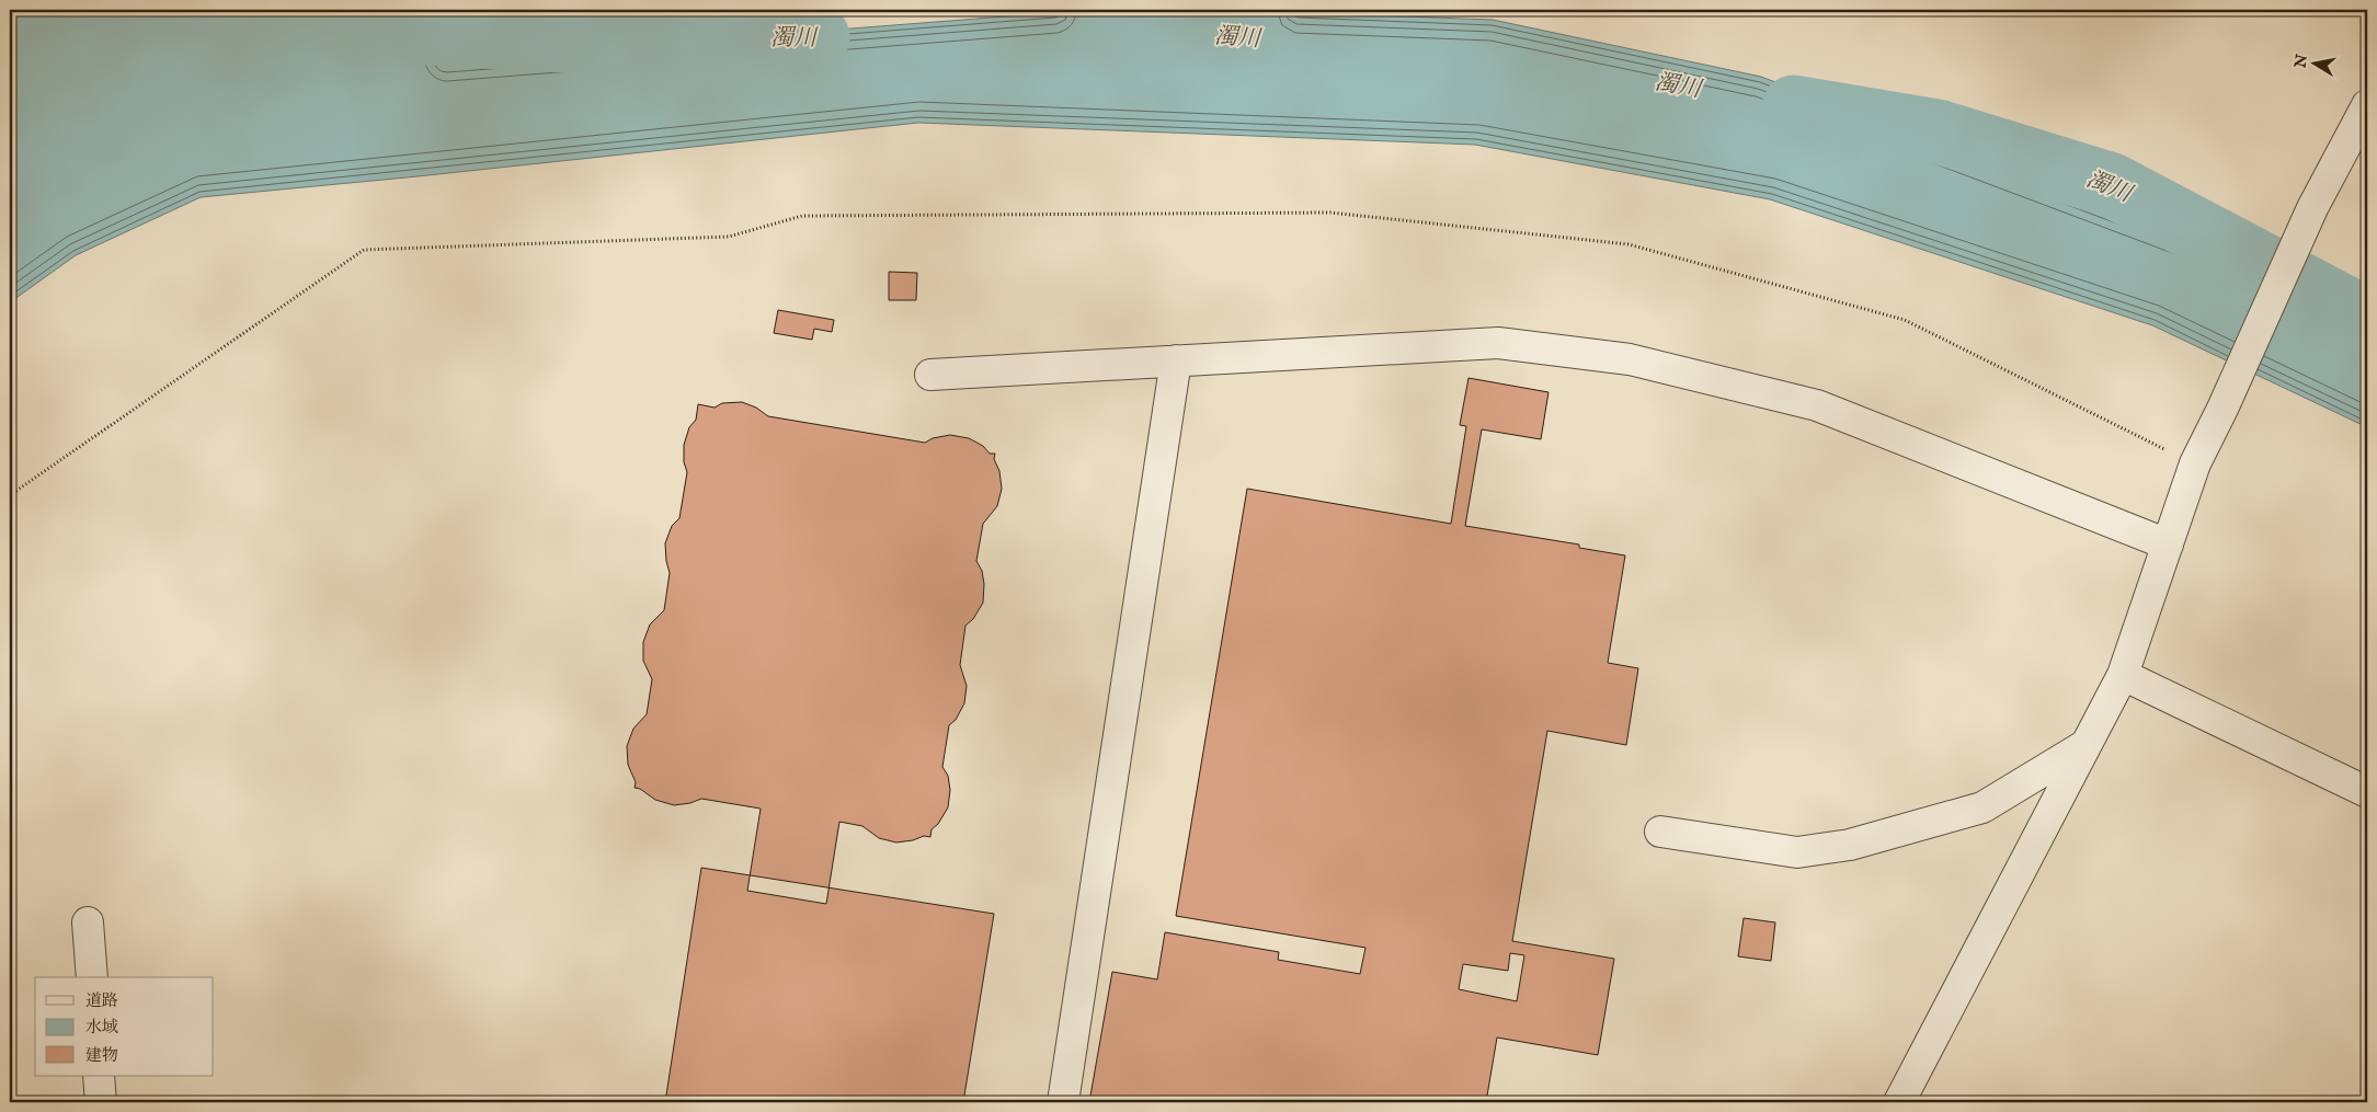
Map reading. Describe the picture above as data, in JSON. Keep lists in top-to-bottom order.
{
  "water": ["濁川"],
  "legend": ["道路", "水域", "建物"],
  "north": "left"
}
